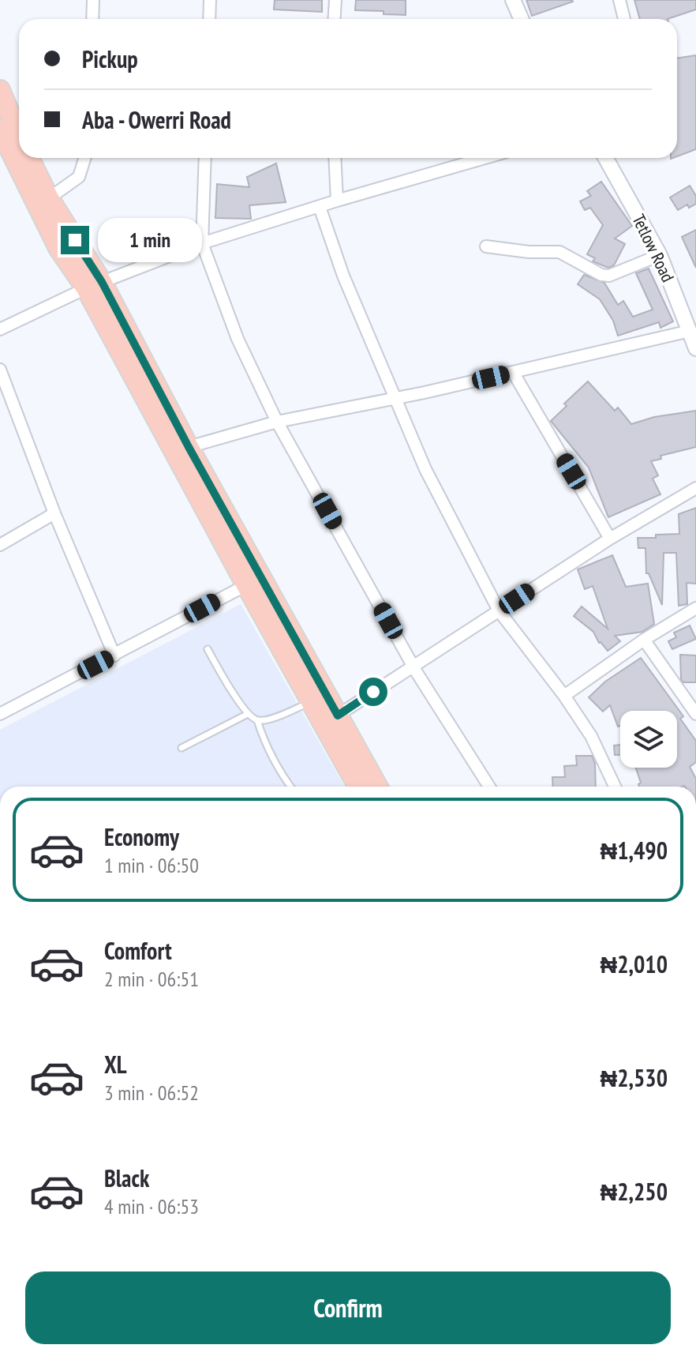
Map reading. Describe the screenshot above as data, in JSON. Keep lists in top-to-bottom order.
{
  "streets": {
    "street": ["Tetlow Road"]
  },
  "page": {
    "banner": ["Pickup", "Aba - Owerri Road"],
    "bubble": "1 min",
    "list": [
      {
        "name": "Economy",
        "note": "1 min · 06:50",
        "value": "₦1,490"
      },
      {
        "name": "Comfort",
        "note": "2 min · 06:51",
        "value": "₦2,010"
      },
      {
        "name": "XL",
        "note": "3 min · 06:52",
        "value": "₦2,530"
      },
      {
        "name": "Black",
        "note": "4 min · 06:53",
        "value": "₦2,250"
      }
    ],
    "buttons": "Confirm"
  }
}
